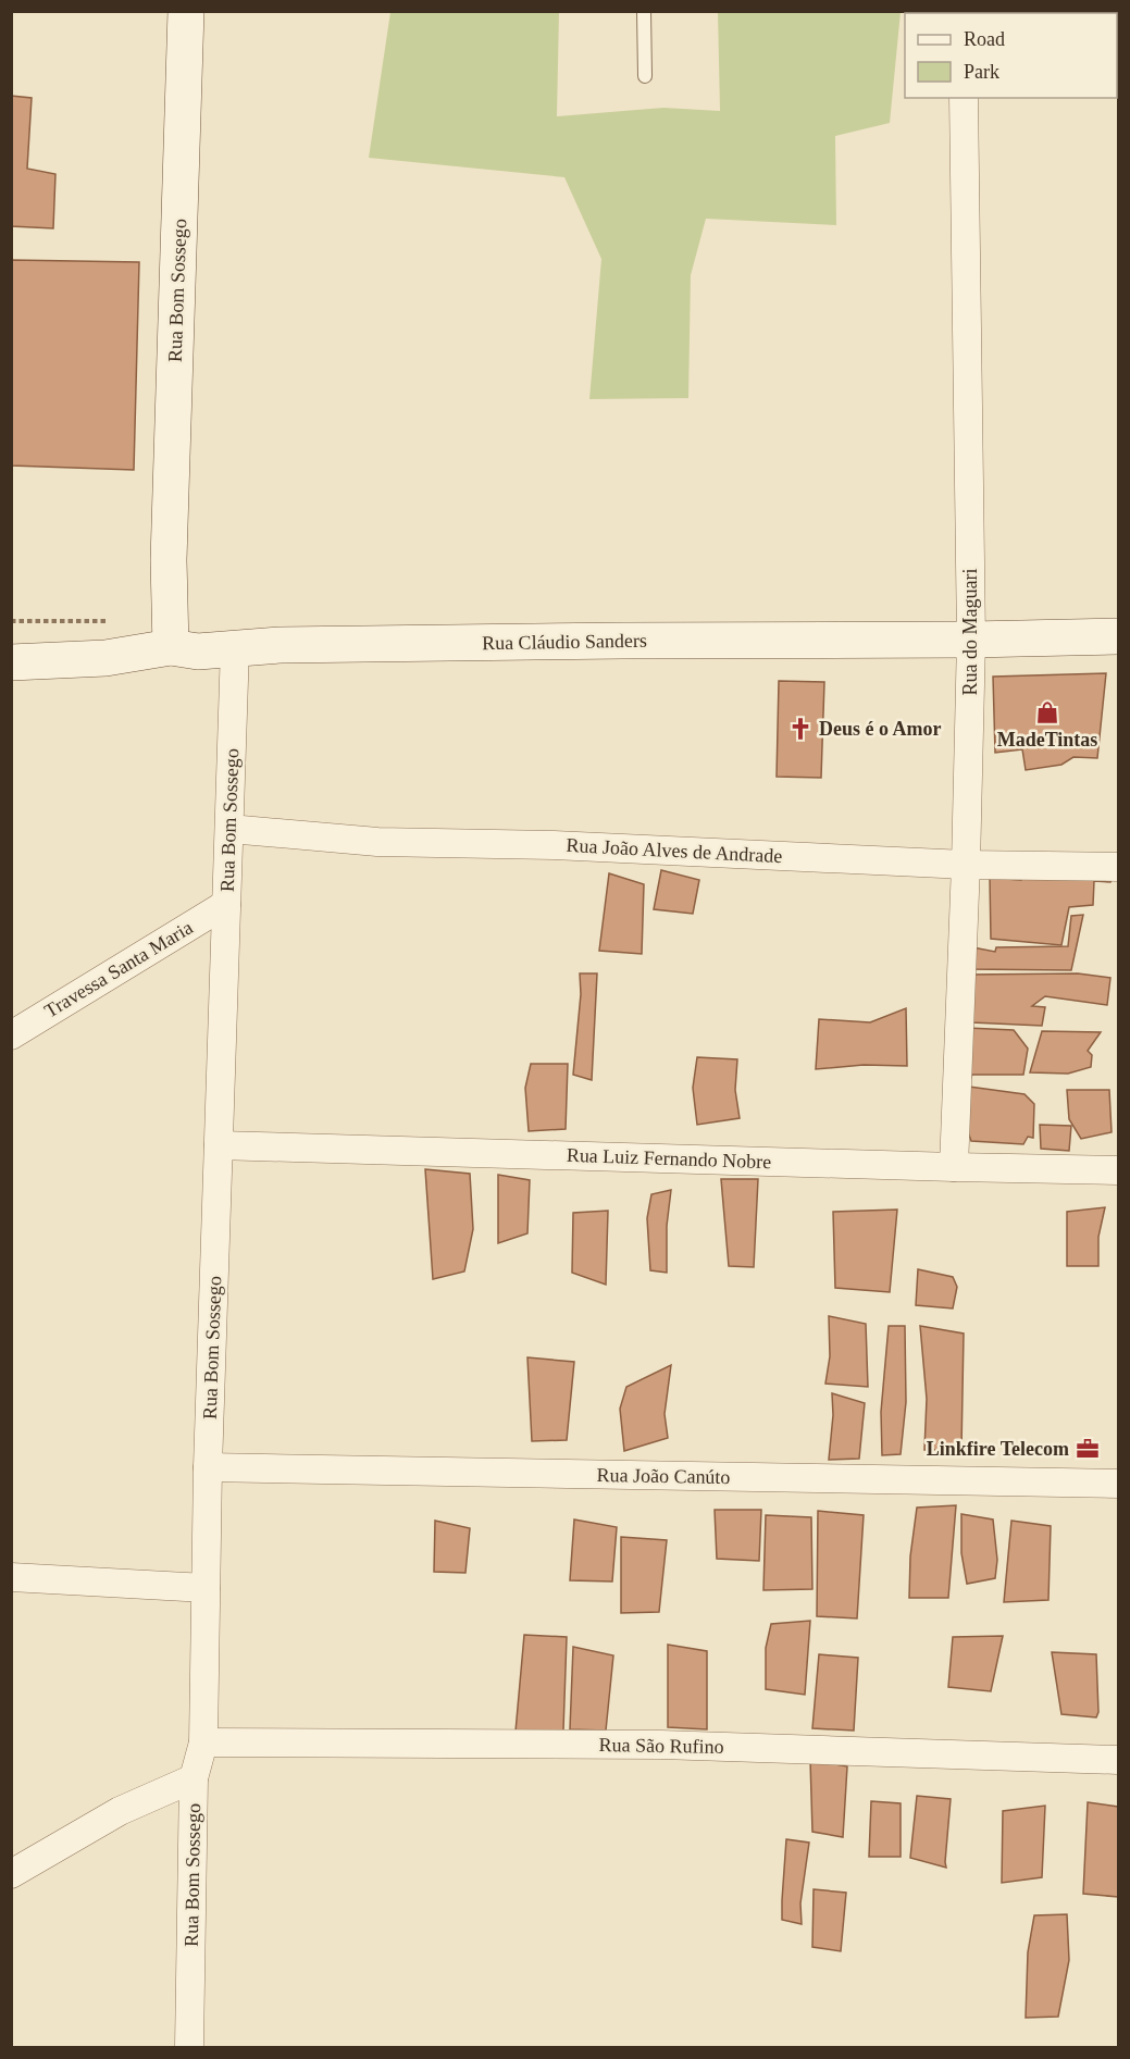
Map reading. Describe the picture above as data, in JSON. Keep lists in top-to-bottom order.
{
  "streets": {
    "main road": ["Rua Bom Sossego", "Rua Cláudio Sanders"],
    "street": [
      "Rua do Maguari",
      "Rua João Alves de Andrade",
      "Travessa Santa Maria",
      "Rua Luiz Fernando Nobre",
      "Rua João Canúto",
      "Rua São Rufino"
    ]
  },
  "crossings": [
    ["Rua Bom Sossego", "Rua Cláudio Sanders"],
    ["Rua Bom Sossego", "Rua João Alves de Andrade"],
    ["Rua Bom Sossego", "Travessa Santa Maria"],
    ["Rua Bom Sossego", "Rua Luiz Fernando Nobre"],
    ["Rua Bom Sossego", "Rua João Canúto"],
    ["Rua Bom Sossego", "Rua São Rufino"],
    ["Rua do Maguari", "Rua Cláudio Sanders"],
    ["Rua do Maguari", "Rua João Alves de Andrade"],
    ["Rua do Maguari", "Rua Luiz Fernando Nobre"]
  ],
  "places": {
    "shop": ["MadeTintas"],
    "church": ["Deus é o Amor"],
    "office": ["Linkfire Telecom"]
  },
  "legend": ["Road", "Park"]
}
